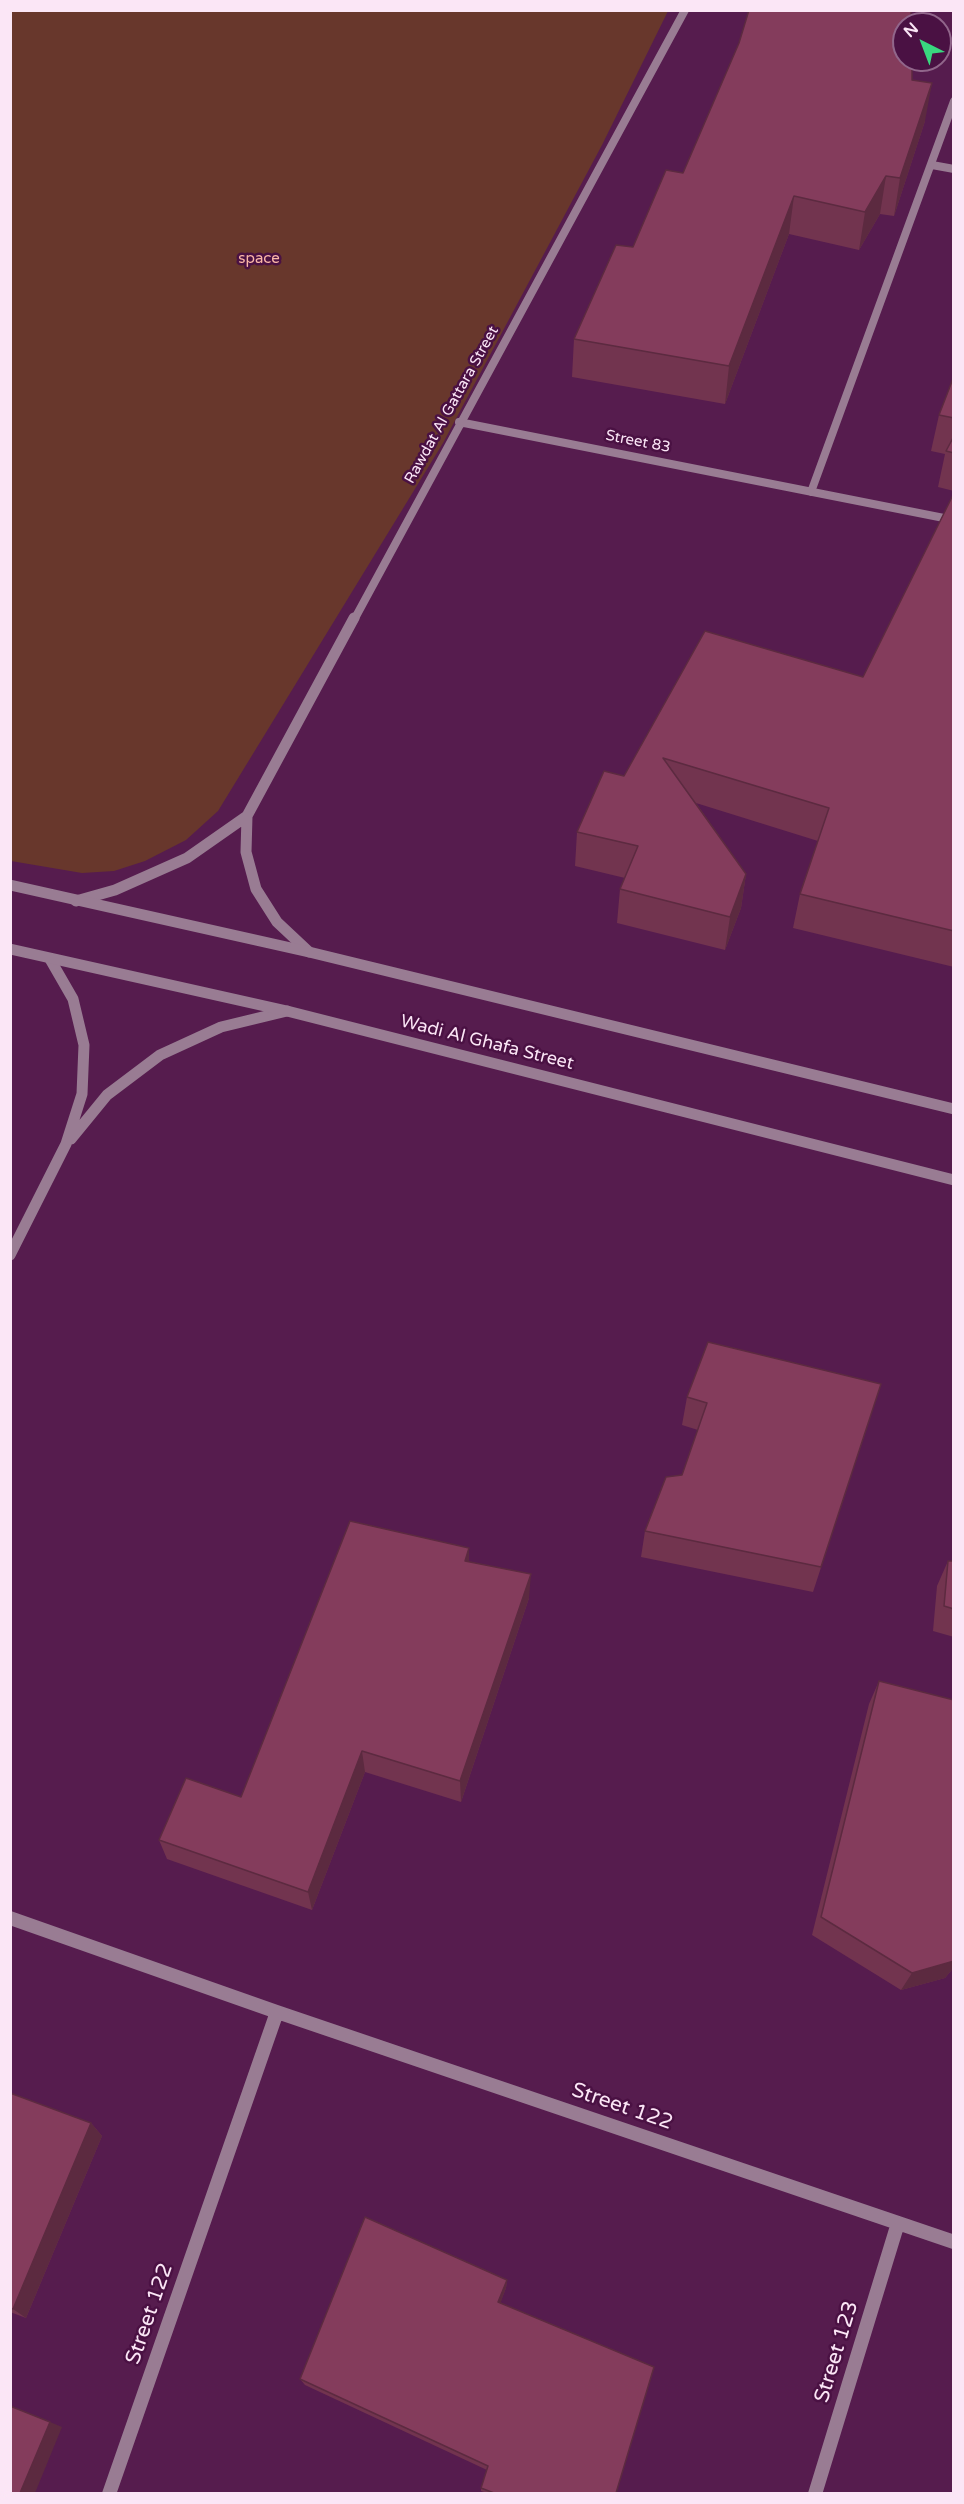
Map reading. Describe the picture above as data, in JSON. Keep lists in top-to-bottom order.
{
  "streets": {
    "street": [
      "Rawdat Al Gattara Street",
      "Street 83",
      "Wadi Al Ghafa Street",
      "Street 122",
      "Street 123"
    ]
  },
  "crossings": [
    ["Rawdat Al Gattara Street", "Street 83"],
    ["Street 122", "Street 123"]
  ],
  "parks": ["space"],
  "north": "top left"
}
